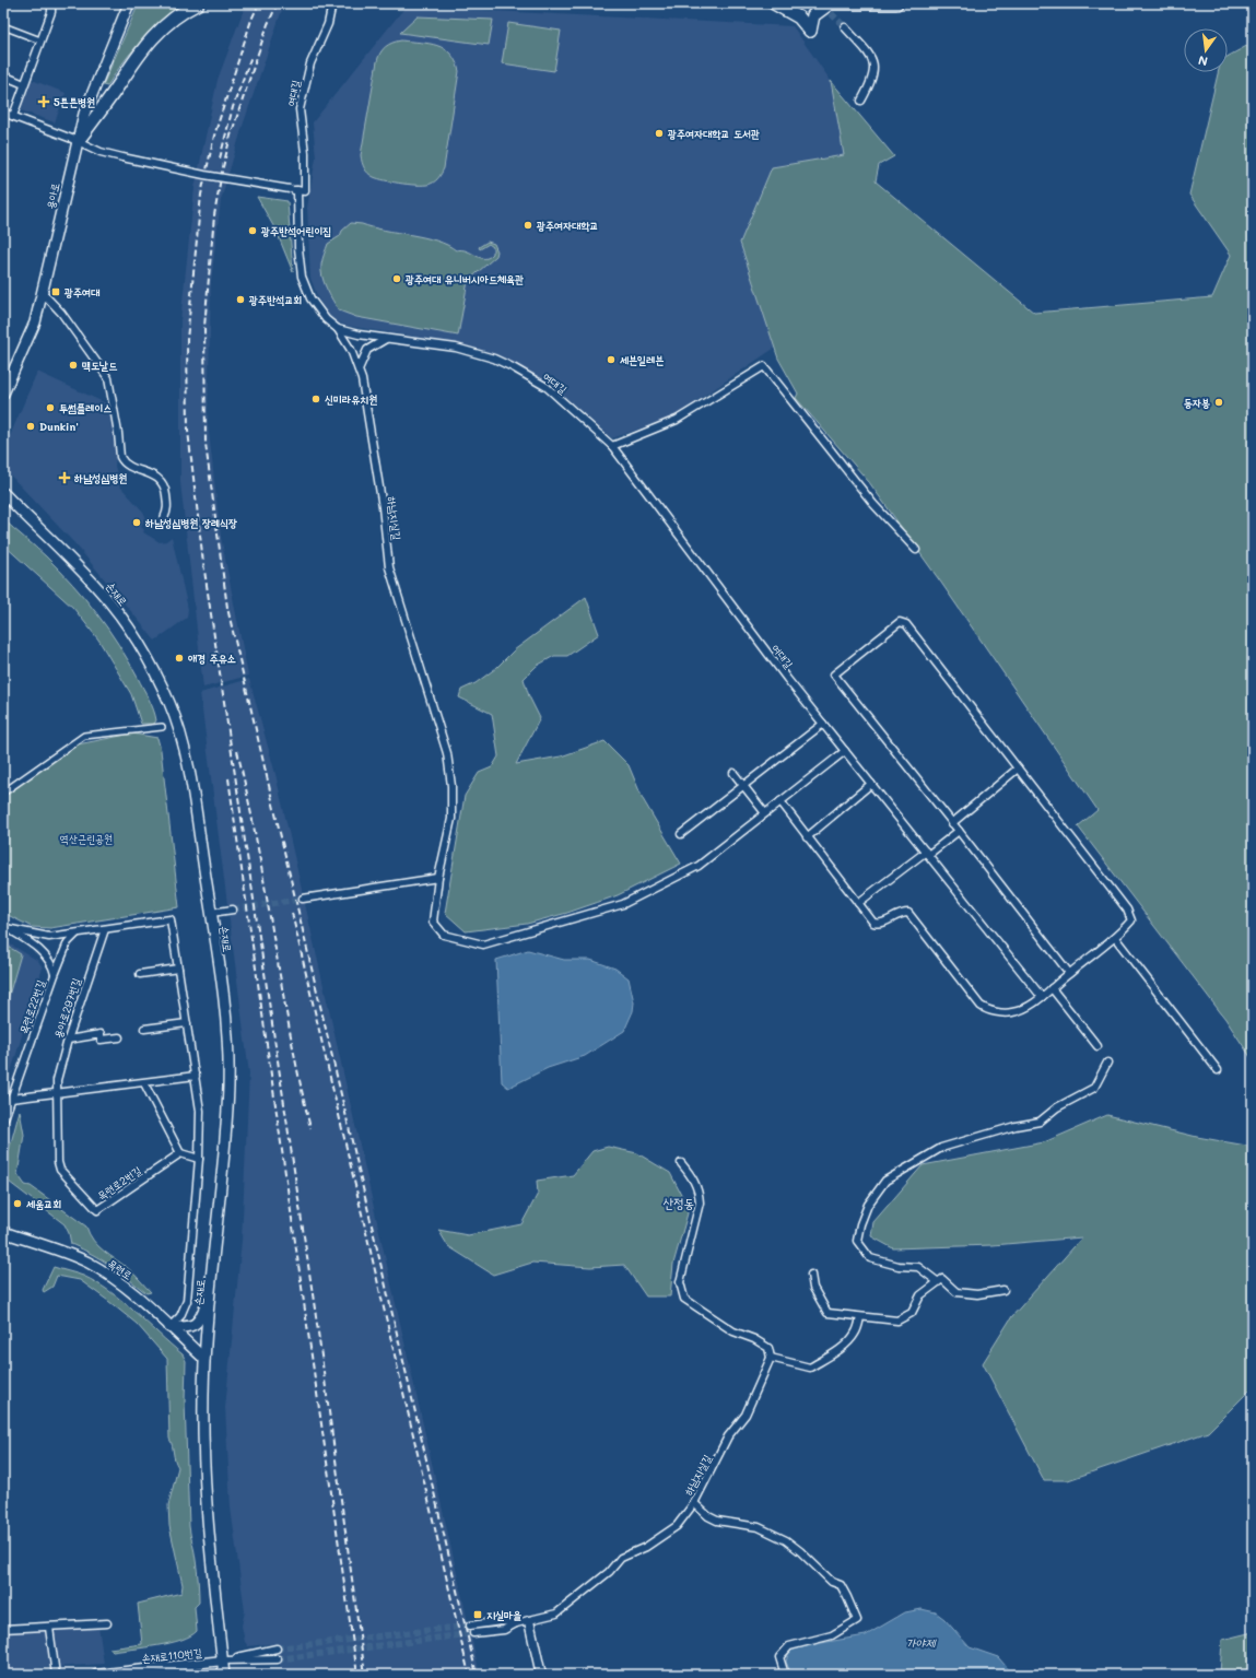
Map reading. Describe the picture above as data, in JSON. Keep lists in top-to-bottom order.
{
  "streets": {
    "main road": ["용아로", "손재로", "목련로"],
    "street": [
      "여대길",
      "하남지실길",
      "목련로22번길",
      "용아로297번길",
      "목련로2번길",
      "손재로110번길"
    ]
  },
  "crossings": [
    ["여대길", "하남지실길"],
    ["손재로", "목련로"],
    ["손재로", "손재로110번길"],
    ["용아로297번길", "목련로2번길"]
  ],
  "districts": ["산정동"],
  "water": ["가야제"],
  "parks": ["역산근린공원"],
  "places": {
    "health": ["5튼튼병원", "하남성심병원"],
    "other": [
      "광주여자대학교 도서관",
      "광주여자대학교",
      "광주반석어린이집",
      "광주여대 유니버시아드체육관",
      "광주반석교회",
      "세븐일레븐",
      "맥도날드",
      "신미라유치원",
      "동자봉",
      "투썸플레이스",
      "Dunkin'",
      "하남성심병원 장례식장",
      "애경 주유소",
      "세움교회"
    ],
    "transit": ["광주여대", "지실마을"]
  },
  "north": "bottom"
}
